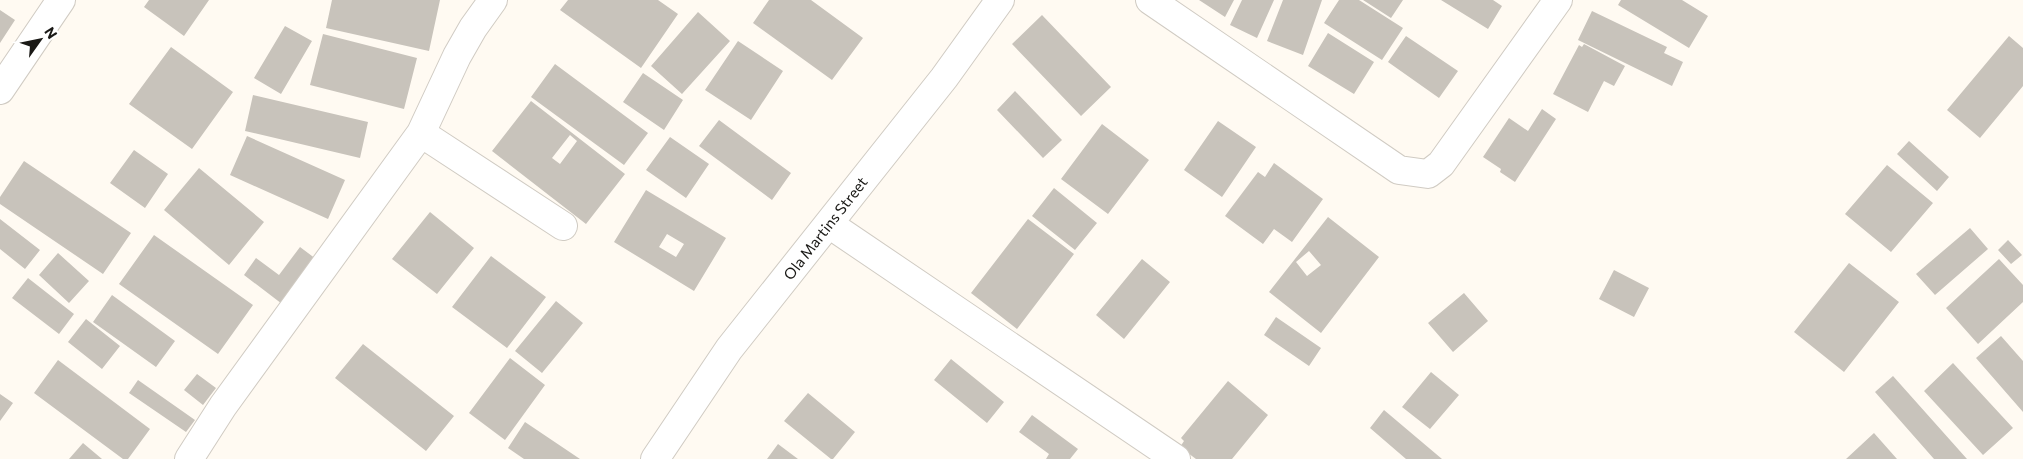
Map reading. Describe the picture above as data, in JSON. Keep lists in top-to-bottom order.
{
  "streets": {
    "street": ["Ola Martins Street"]
  },
  "north": "top right"
}
